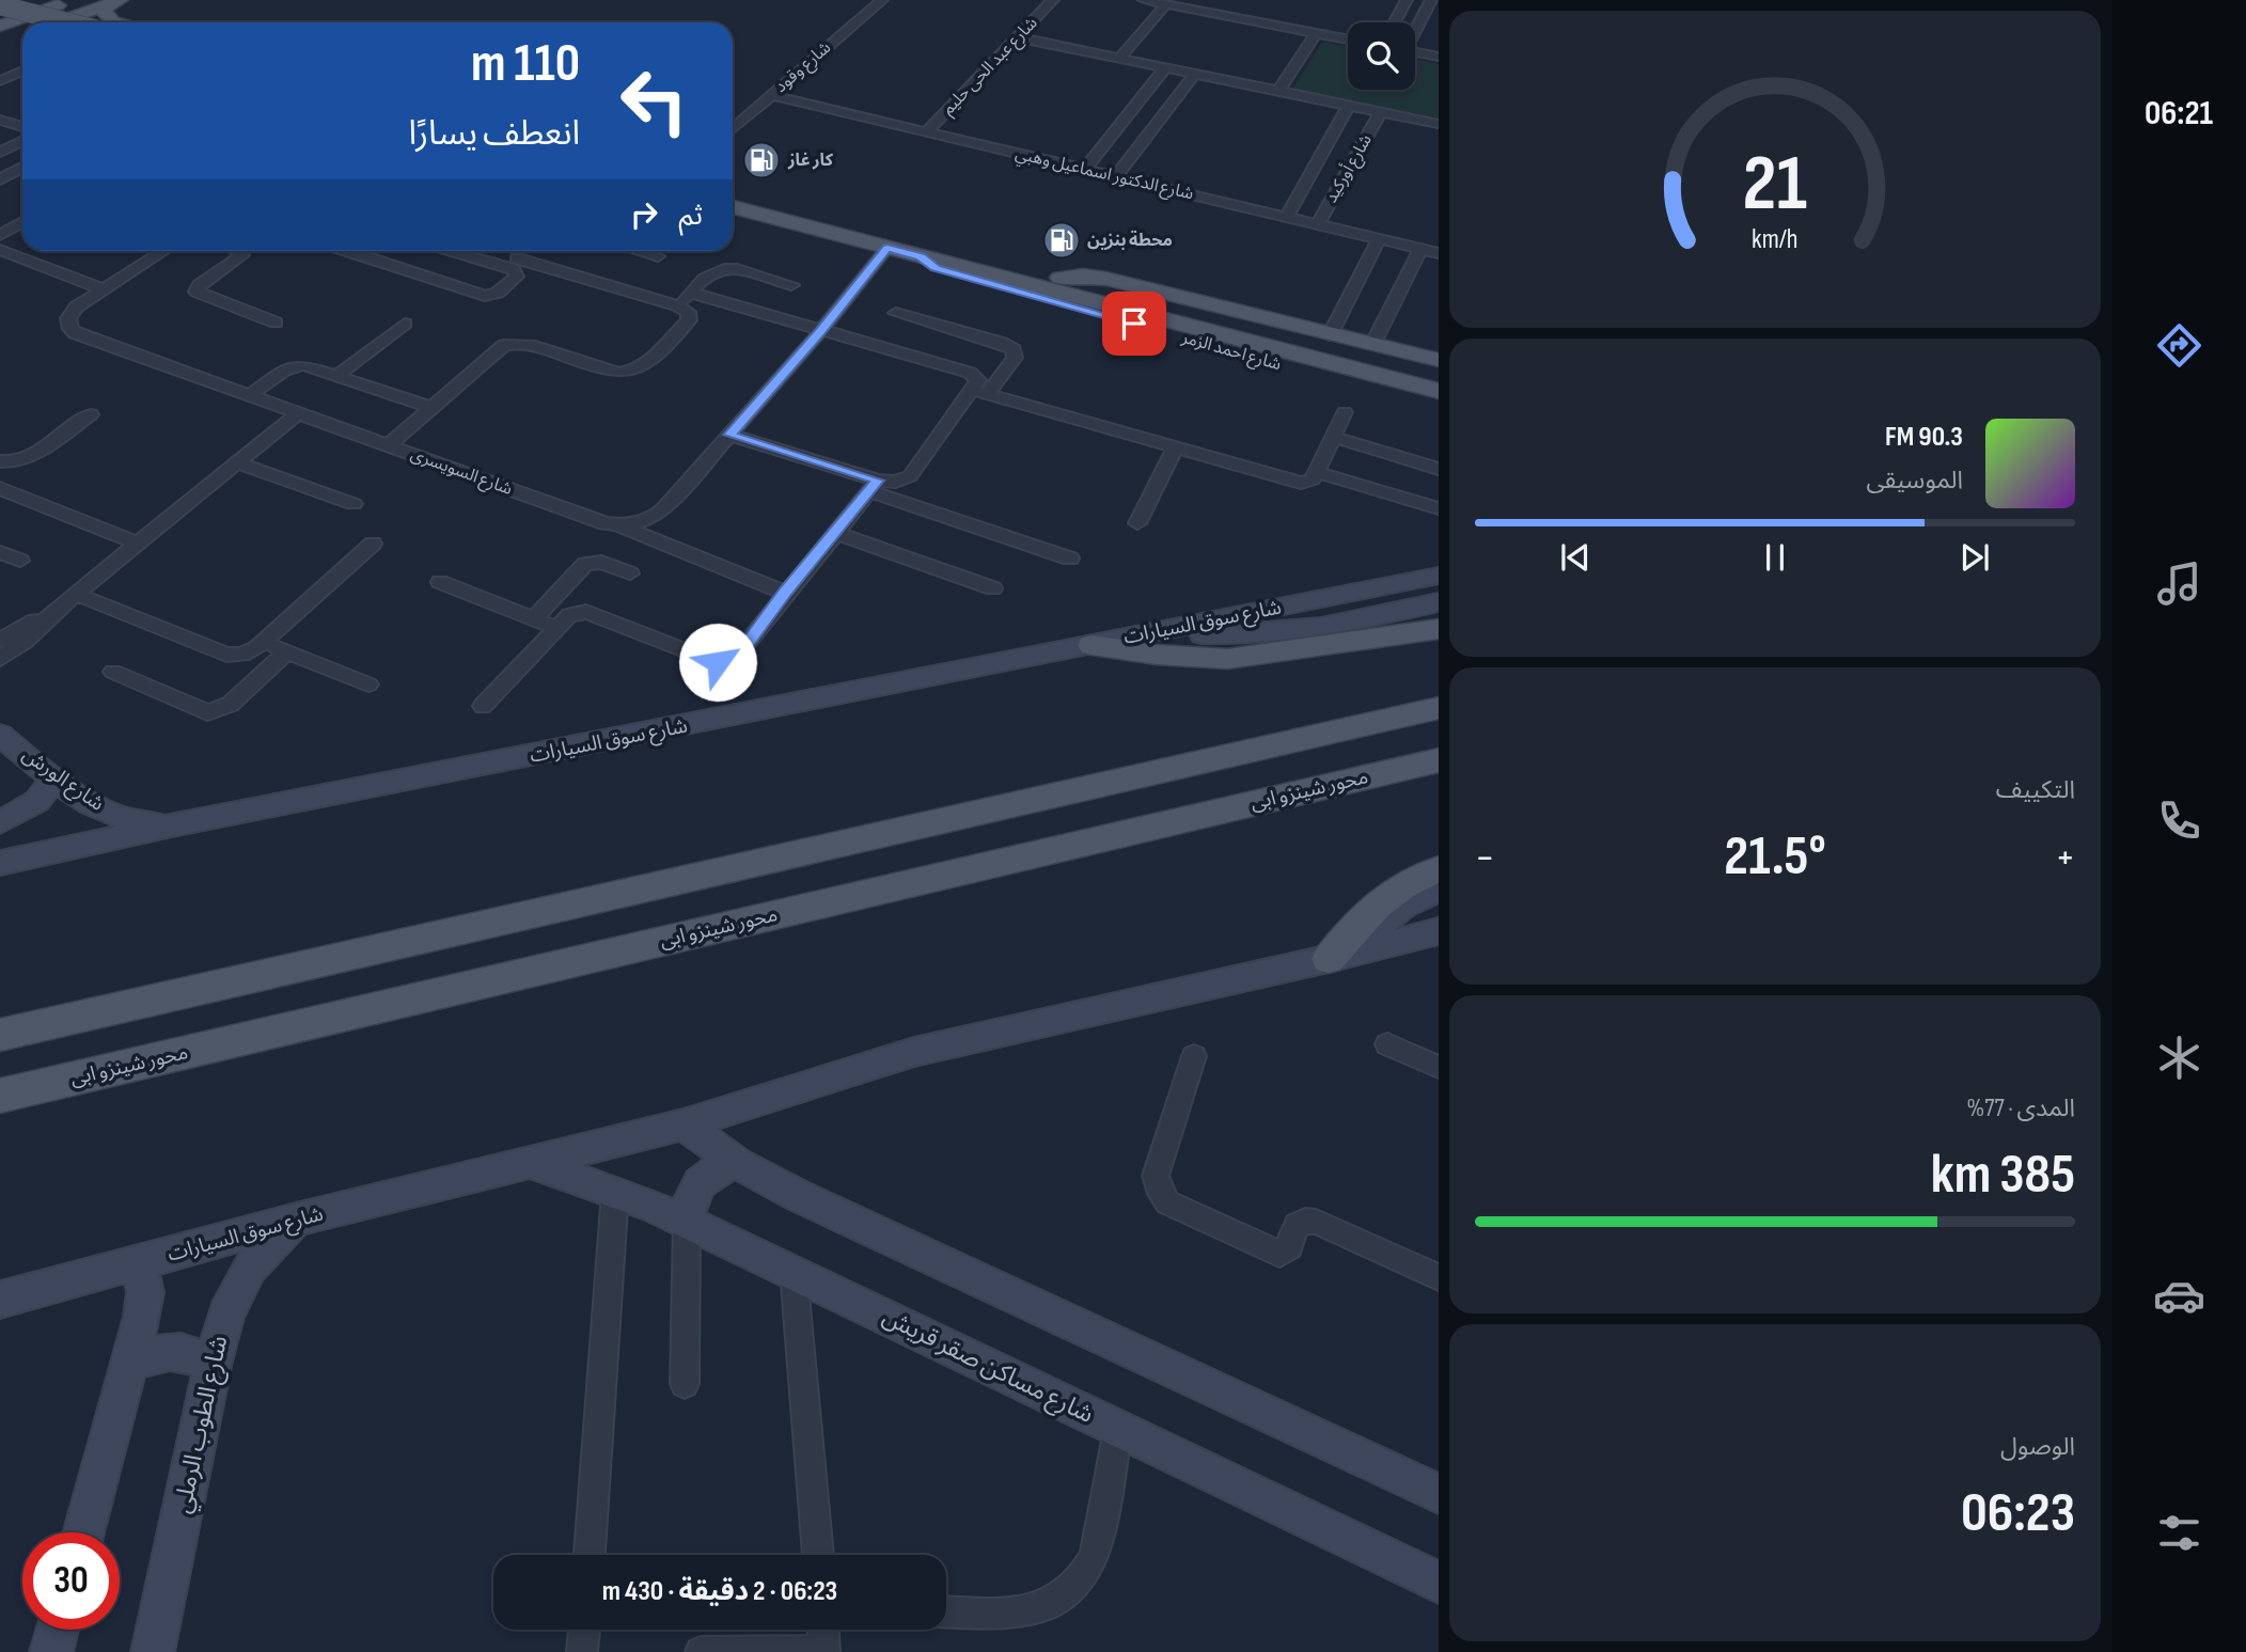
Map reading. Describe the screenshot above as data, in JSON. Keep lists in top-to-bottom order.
{
  "streets": {
    "main road": ["شارع احمد الزمر", "محور شينزو ابى"],
    "street": [
      "شارع عبد الحى حليم",
      "شارع وقود",
      "شارع أوركيد",
      "شارع الدكتور اسماعيل وهبي",
      "شارع السويسرى",
      "شارع سوق السيارات",
      "شارع الورش",
      "شارع مساكن صقر قريش",
      "شارع الطوب الرملي"
    ]
  },
  "crossings": [
    ["شارع عبد الحى حليم", "شارع الدكتور اسماعيل وهبي"],
    ["شارع وقود", "شارع الدكتور اسماعيل وهبي"],
    ["شارع أوركيد", "شارع الدكتور اسماعيل وهبي"],
    ["شارع سوق السيارات", "شارع الورش"],
    ["شارع سوق السيارات", "شارع مساكن صقر قريش"],
    ["شارع سوق السيارات", "شارع الطوب الرملي"]
  ],
  "places": {
    "fuel station": ["كار غاز", "محطة بنزين"]
  },
  "page": {
    "tabs": "06:21",
    "turn": ["110 m", "انعطف يسارًا"],
    "then": "ثم",
    "song": ["90.3 FM", "الموسيقى"],
    "tile": [
      "التكييف",
      ["المدى · 77%", "385 km"],
      ["الوصول", "06:23"]
    ],
    "heat": ["−", "21.5°", "+"],
    "limit": "30",
    "trip": "06:23 · 2 دقيقة · 430 m",
    "gauge": ["21", "km/h"]
  }
}
